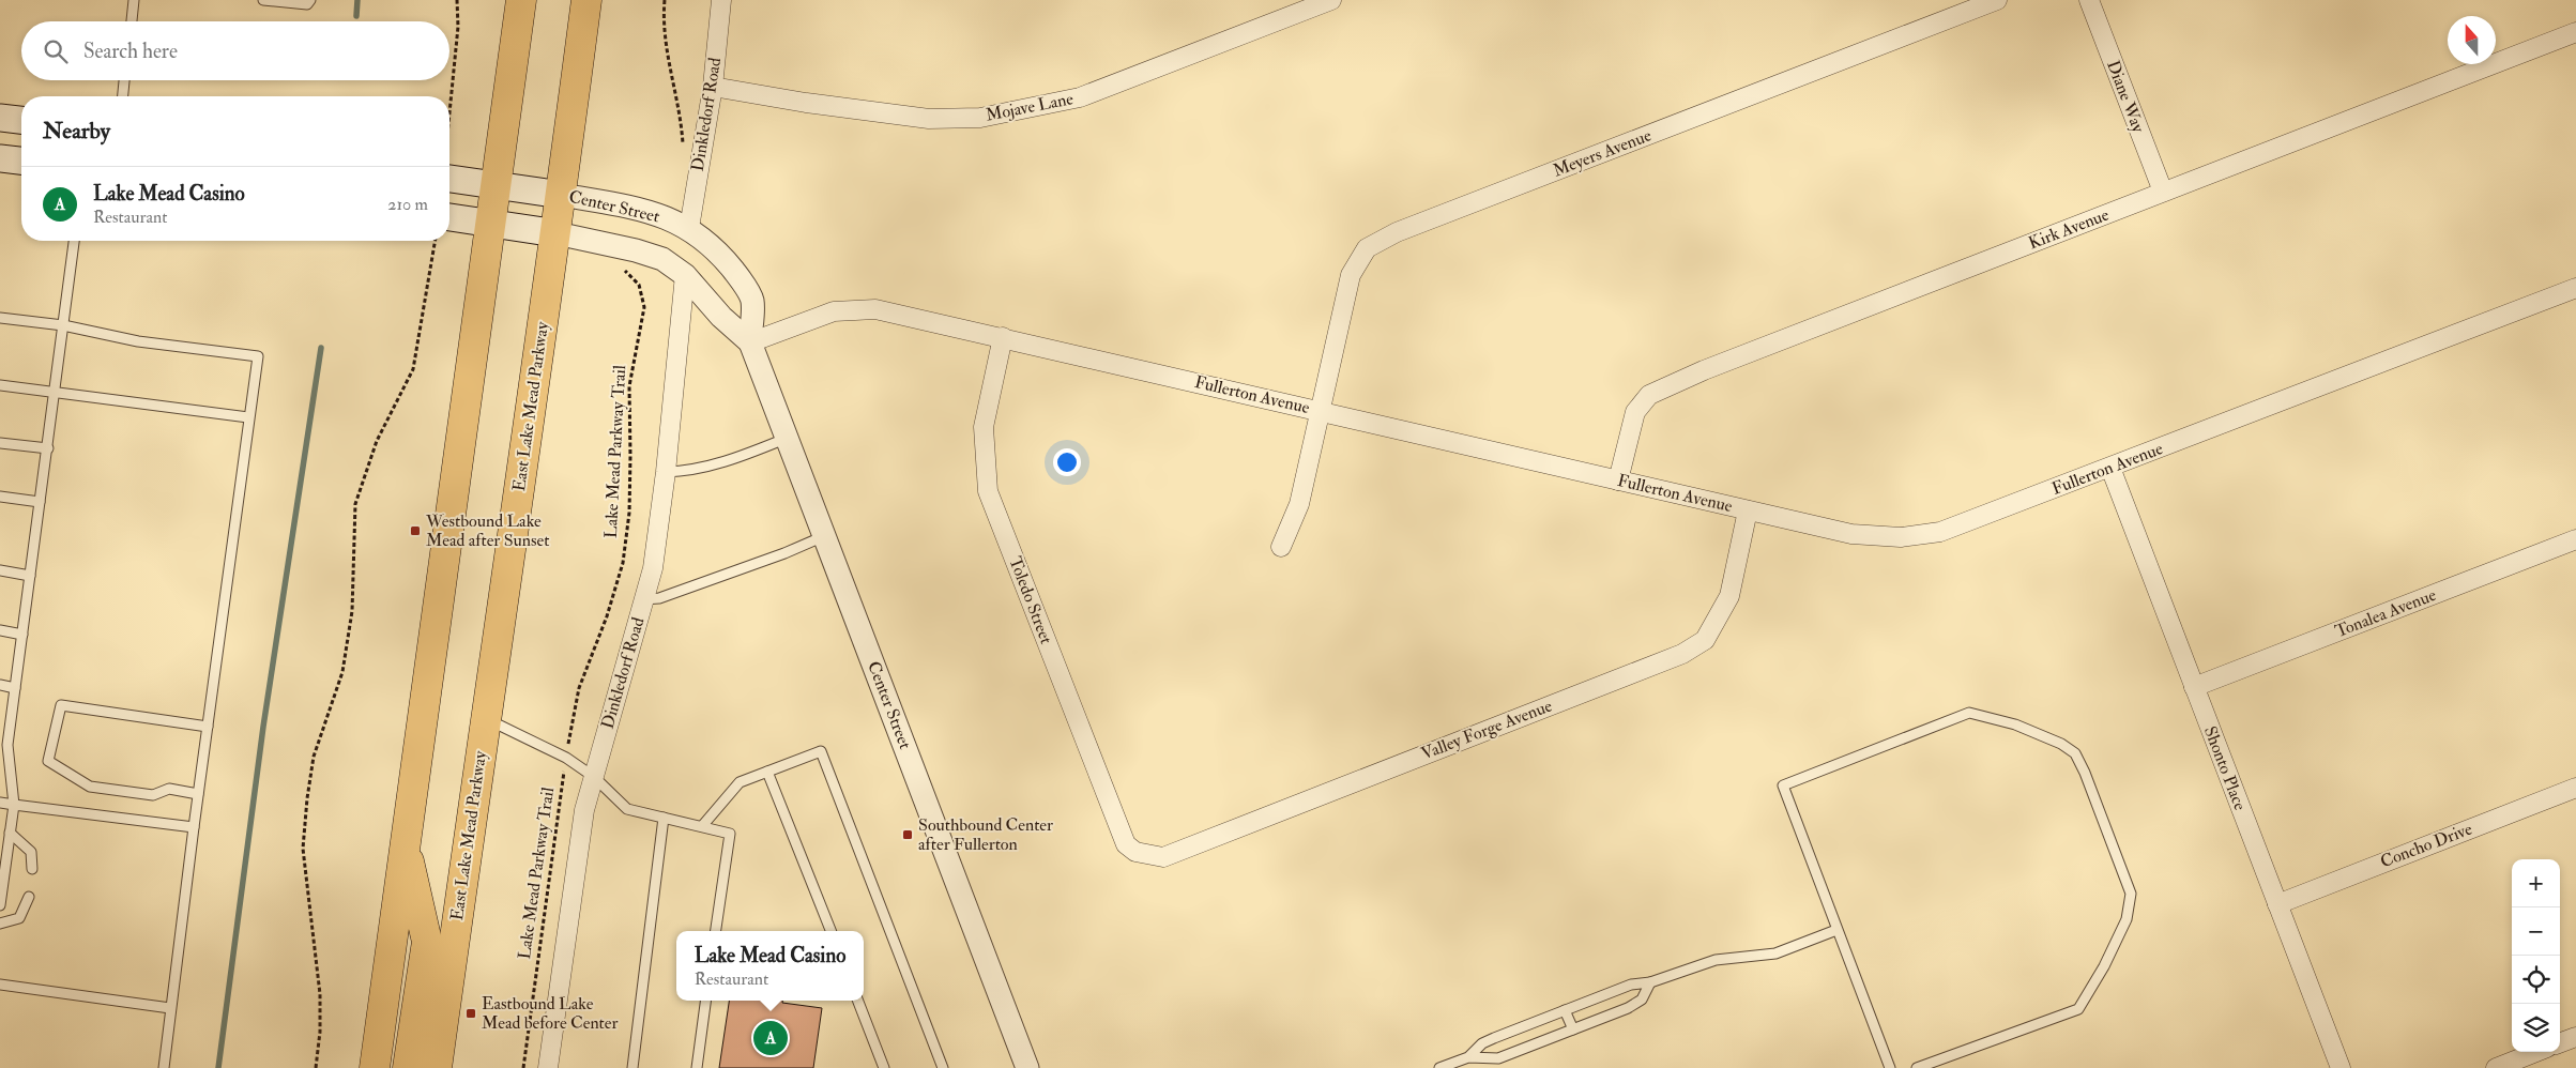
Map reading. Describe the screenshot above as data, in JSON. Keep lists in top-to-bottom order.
{
  "streets": {
    "main road": ["Center Street", "East Lake Mead Parkway"],
    "street": [
      "Diane Way",
      "Mojave Lane",
      "Dinkledorf Road",
      "Meyers Avenue",
      "Kirk Avenue",
      "Fullerton Avenue",
      "Toledo Street",
      "Tonalea Avenue",
      "Valley Forge Avenue",
      "Shonto Place",
      "Concho Drive"
    ],
    "path": ["Lake Mead Parkway Trail"]
  },
  "crossings": [
    ["Diane Way", "Kirk Avenue"],
    ["Mojave Lane", "Dinkledorf Road"],
    ["Dinkledorf Road", "Center Street"],
    ["Meyers Avenue", "Fullerton Avenue"],
    ["Center Street", "Fullerton Avenue"],
    ["Center Street", "East Lake Mead Parkway"],
    ["Kirk Avenue", "Fullerton Avenue"],
    ["Fullerton Avenue", "Toledo Street"],
    ["Fullerton Avenue", "Valley Forge Avenue"],
    ["Fullerton Avenue", "Shonto Place"],
    ["Toledo Street", "Valley Forge Avenue"],
    ["Tonalea Avenue", "Shonto Place"],
    ["Shonto Place", "Concho Drive"]
  ],
  "places": {
    "transit": ["Westbound Lake Mead after Sunset", "Southbound Center after Fullerton", "Eastbound Lake Mead before Center"]
  },
  "north": "top",
  "page": {
    "search": "Search here",
    "heading": "Nearby",
    "list": [
      {
        "mark": "A",
        "name": "Lake Mead Casino",
        "note": "Restaurant",
        "value": "210 m"
      }
    ],
    "map_buttons": ["+", "−"],
    "popup": ["Lake Mead Casino", "Restaurant"],
    "pins": "A"
  }
}
